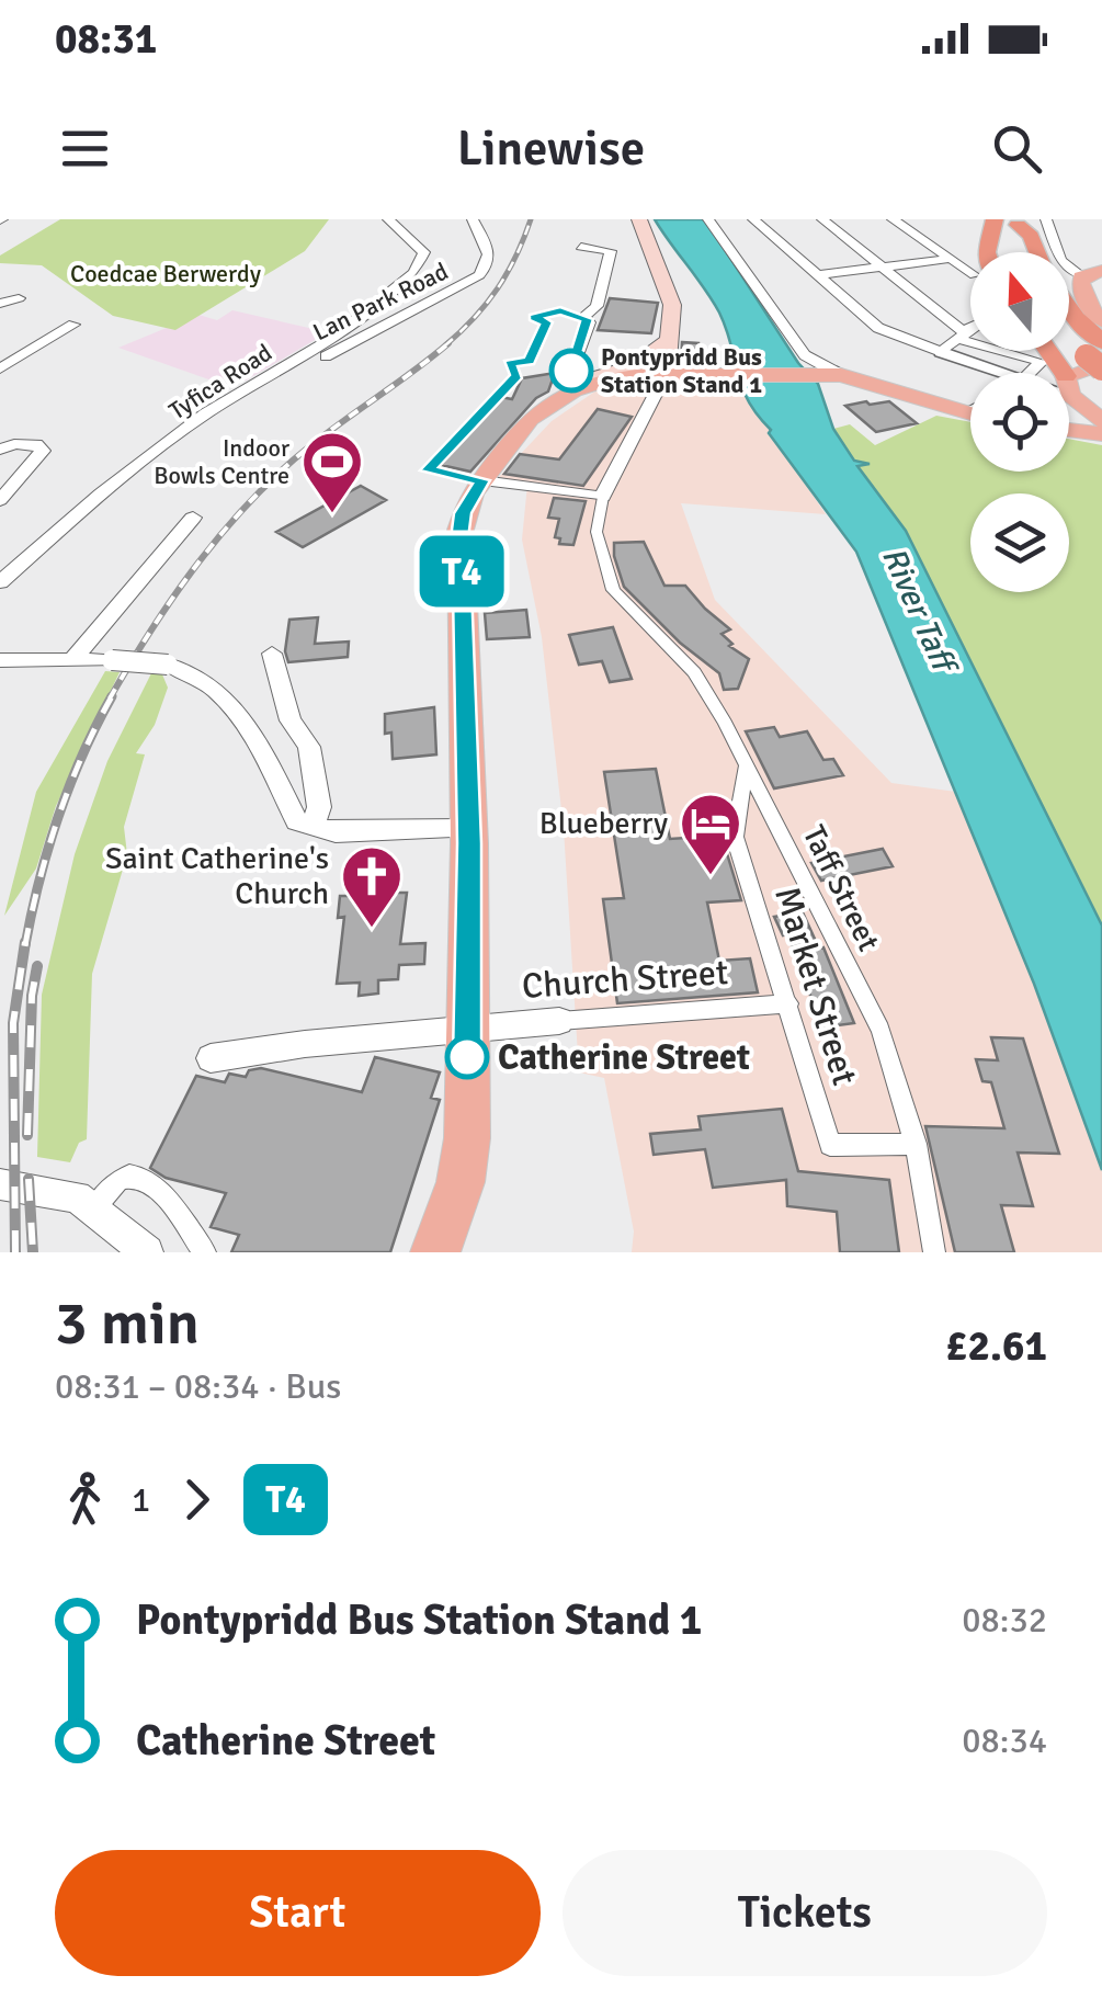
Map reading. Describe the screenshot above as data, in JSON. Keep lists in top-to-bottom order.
{
  "streets": {
    "street": [
      "Lan Park Road",
      "Tyfica Road",
      "Taff Street",
      "Church Street",
      "Market Street"
    ]
  },
  "crossings": [
    ["Lan Park Road", "Tyfica Road"],
    ["Taff Street", "Market Street"],
    ["Church Street", "Market Street"]
  ],
  "water": ["River Taff"],
  "parks": ["Coedcae Berwerdy"],
  "places": {
    "other": ["Pontypridd Bus Station Stand 1", "Catherine Street"],
    "sports": ["Indoor Bowls Centre"],
    "hotel": ["Blueberry"],
    "church": ["Saint Catherine's Church"]
  },
  "lines": ["bus line T4"],
  "north": "top",
  "page": {
    "status": "08:31",
    "header": "Linewise",
    "on_map": "T4",
    "heading": ["3 min", "08:31 – 08:34 · Bus", "£2.61"],
    "legs": ["1", "T4"],
    "list": [
      {
        "name": "Pontypridd Bus Station Stand 1",
        "value": "08:32"
      },
      {
        "name": "Catherine Street",
        "value": "08:34"
      }
    ],
    "buttons": ["Start", "Tickets"]
  }
}
